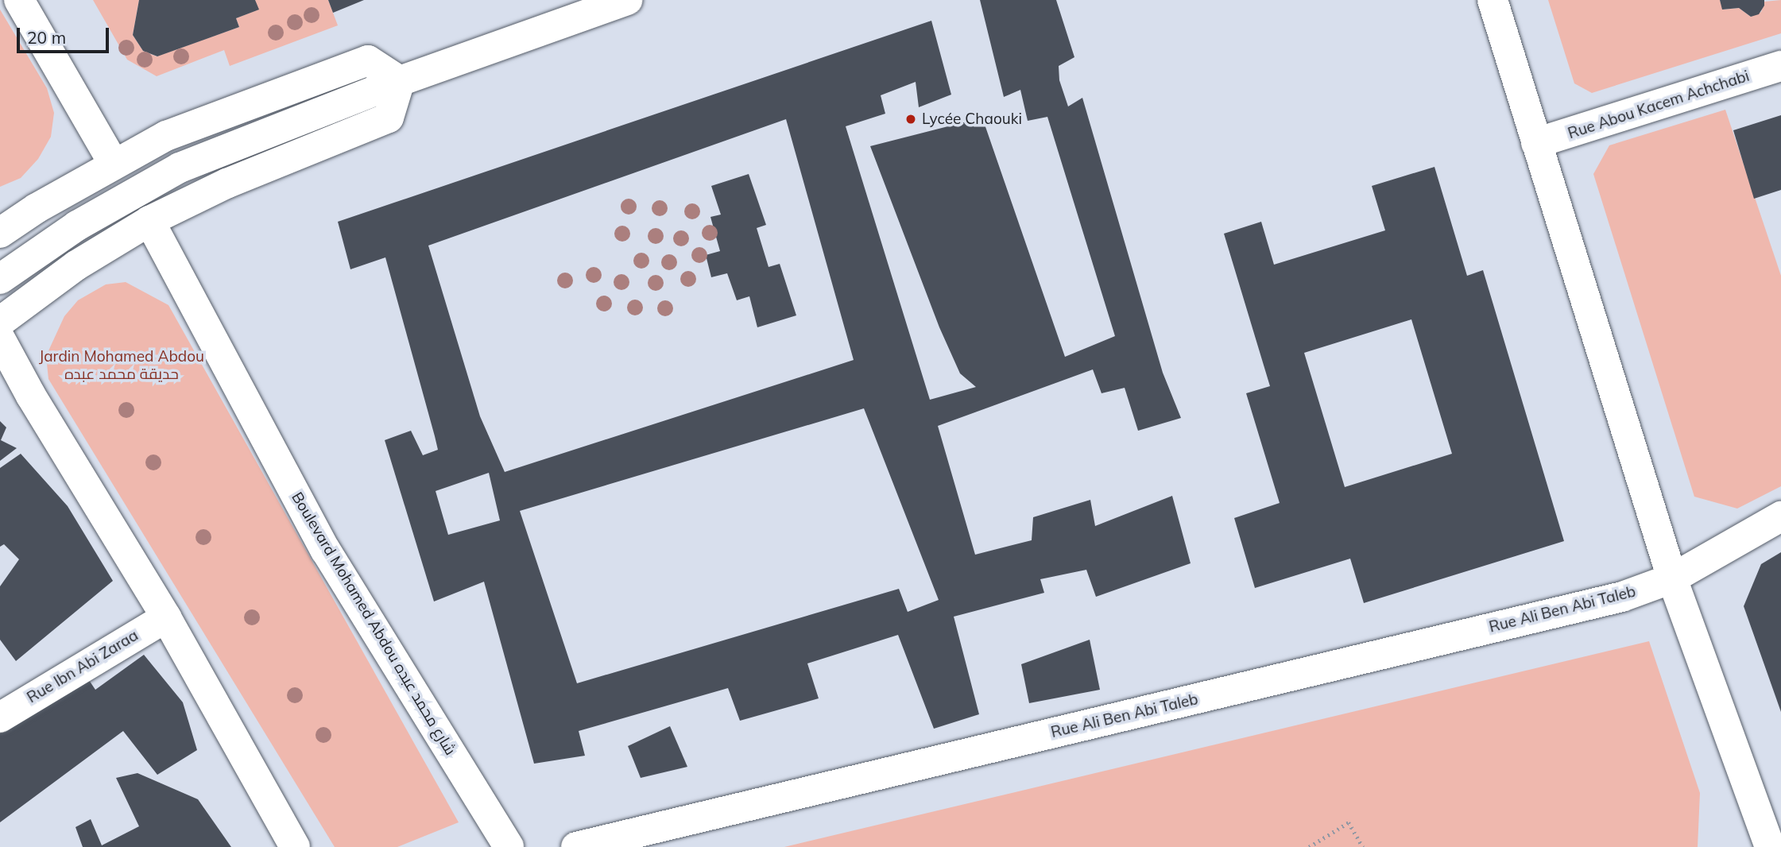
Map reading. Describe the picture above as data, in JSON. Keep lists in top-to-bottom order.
{
  "streets": {
    "street": [
      "Rue Abou Kacem Achchabi",
      "Rue Ali Ben Abi Taleb",
      "Boulevard Mohamed Abdou شارع محمد عبده",
      "Rue Ibn Abi Zaraa"
    ]
  },
  "parks": ["Jardin Mohamed Abdou حديقة محمد عبده"],
  "places": ["Lycée Chaouki"],
  "scale_bar": "20 m"
}
